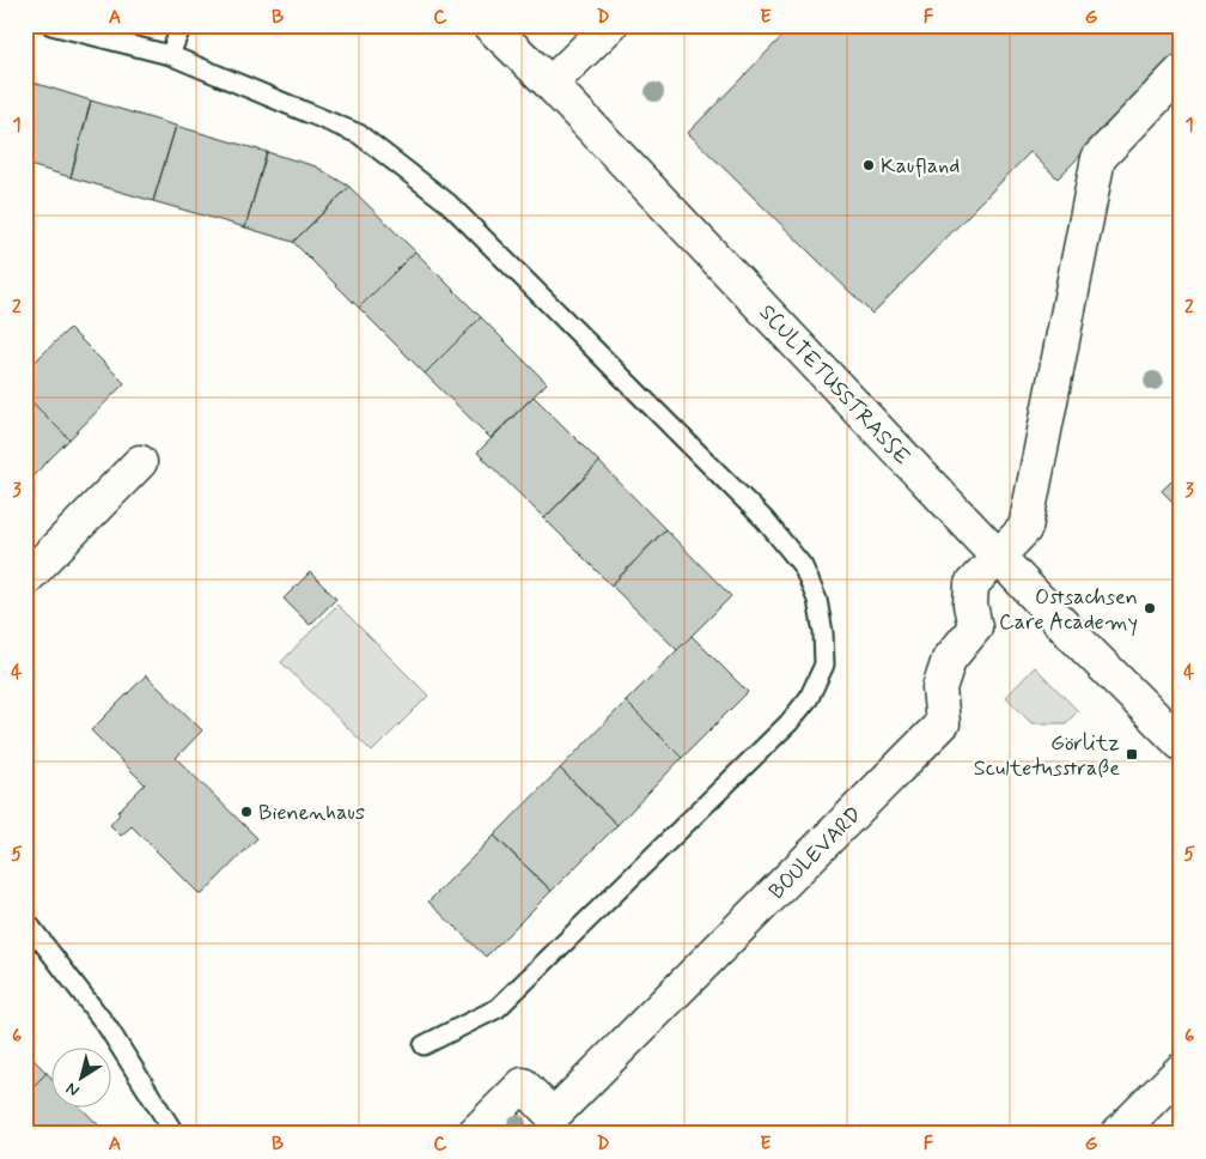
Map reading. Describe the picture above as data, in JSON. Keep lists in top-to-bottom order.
{
  "streets": {
    "street": ["SCULTETUSSTRASSE", "BOULEVARD"]
  },
  "crossings": [
    ["SCULTETUSSTRASSE", "BOULEVARD"]
  ],
  "places": {
    "other": ["Kaufland", "Ostsachsen Care Academy", "Bienenhaus"],
    "transit": ["Görlitz Scultetusstraße"]
  },
  "north": "bottom left",
  "grid": {
    "columns": [
      "A",
      "B",
      "C",
      "D",
      "E",
      "F",
      "G"
    ],
    "rows": [
      "1",
      "2",
      "3",
      "4",
      "5",
      "6"
    ]
  }
}
